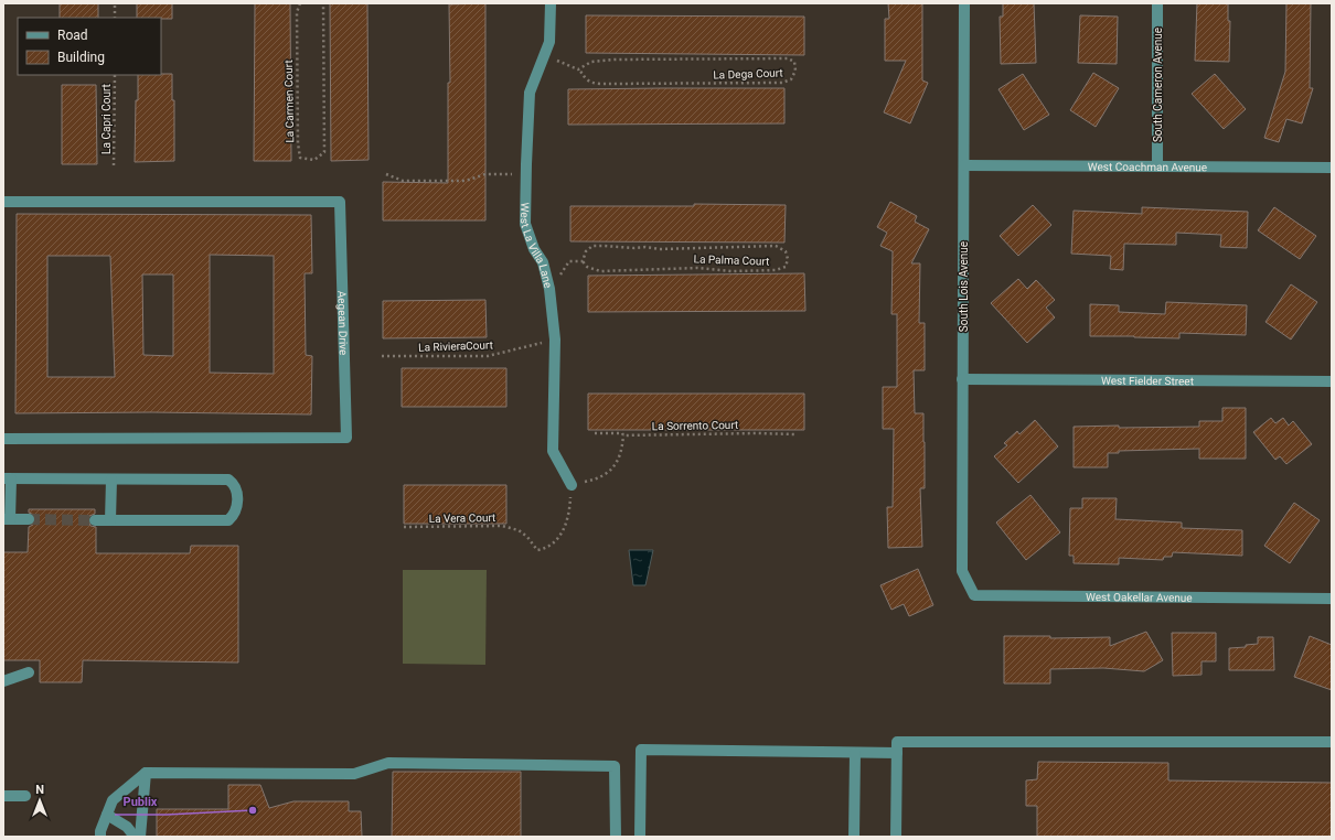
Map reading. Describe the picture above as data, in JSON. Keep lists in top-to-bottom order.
{
  "streets": {
    "street": [
      "South Cameron Avenue",
      "West Coachman Avenue",
      "West La Villa Lane",
      "South Lois Avenue",
      "Aegean Drive",
      "West Fielder Street",
      "West Oakellar Avenue"
    ],
    "path": [
      "La Dega Court",
      "La Carmen Court",
      "La Capri Court",
      "La Palma Court",
      "La RivieraCourt",
      "La Sorrento Court",
      "La Vera Court"
    ]
  },
  "crossings": [
    ["La Dega Court", "West La Villa Lane"],
    ["South Cameron Avenue", "West Coachman Avenue"],
    ["West Coachman Avenue", "South Lois Avenue"],
    ["West La Villa Lane", "La Palma Court"],
    ["West La Villa Lane", "La RivieraCourt"],
    ["West La Villa Lane", "La Vera Court"],
    ["South Lois Avenue", "West Fielder Street"],
    ["South Lois Avenue", "West Oakellar Avenue"]
  ],
  "places": ["Publix"],
  "legend": ["Road", "Building"],
  "north": "top"
}
